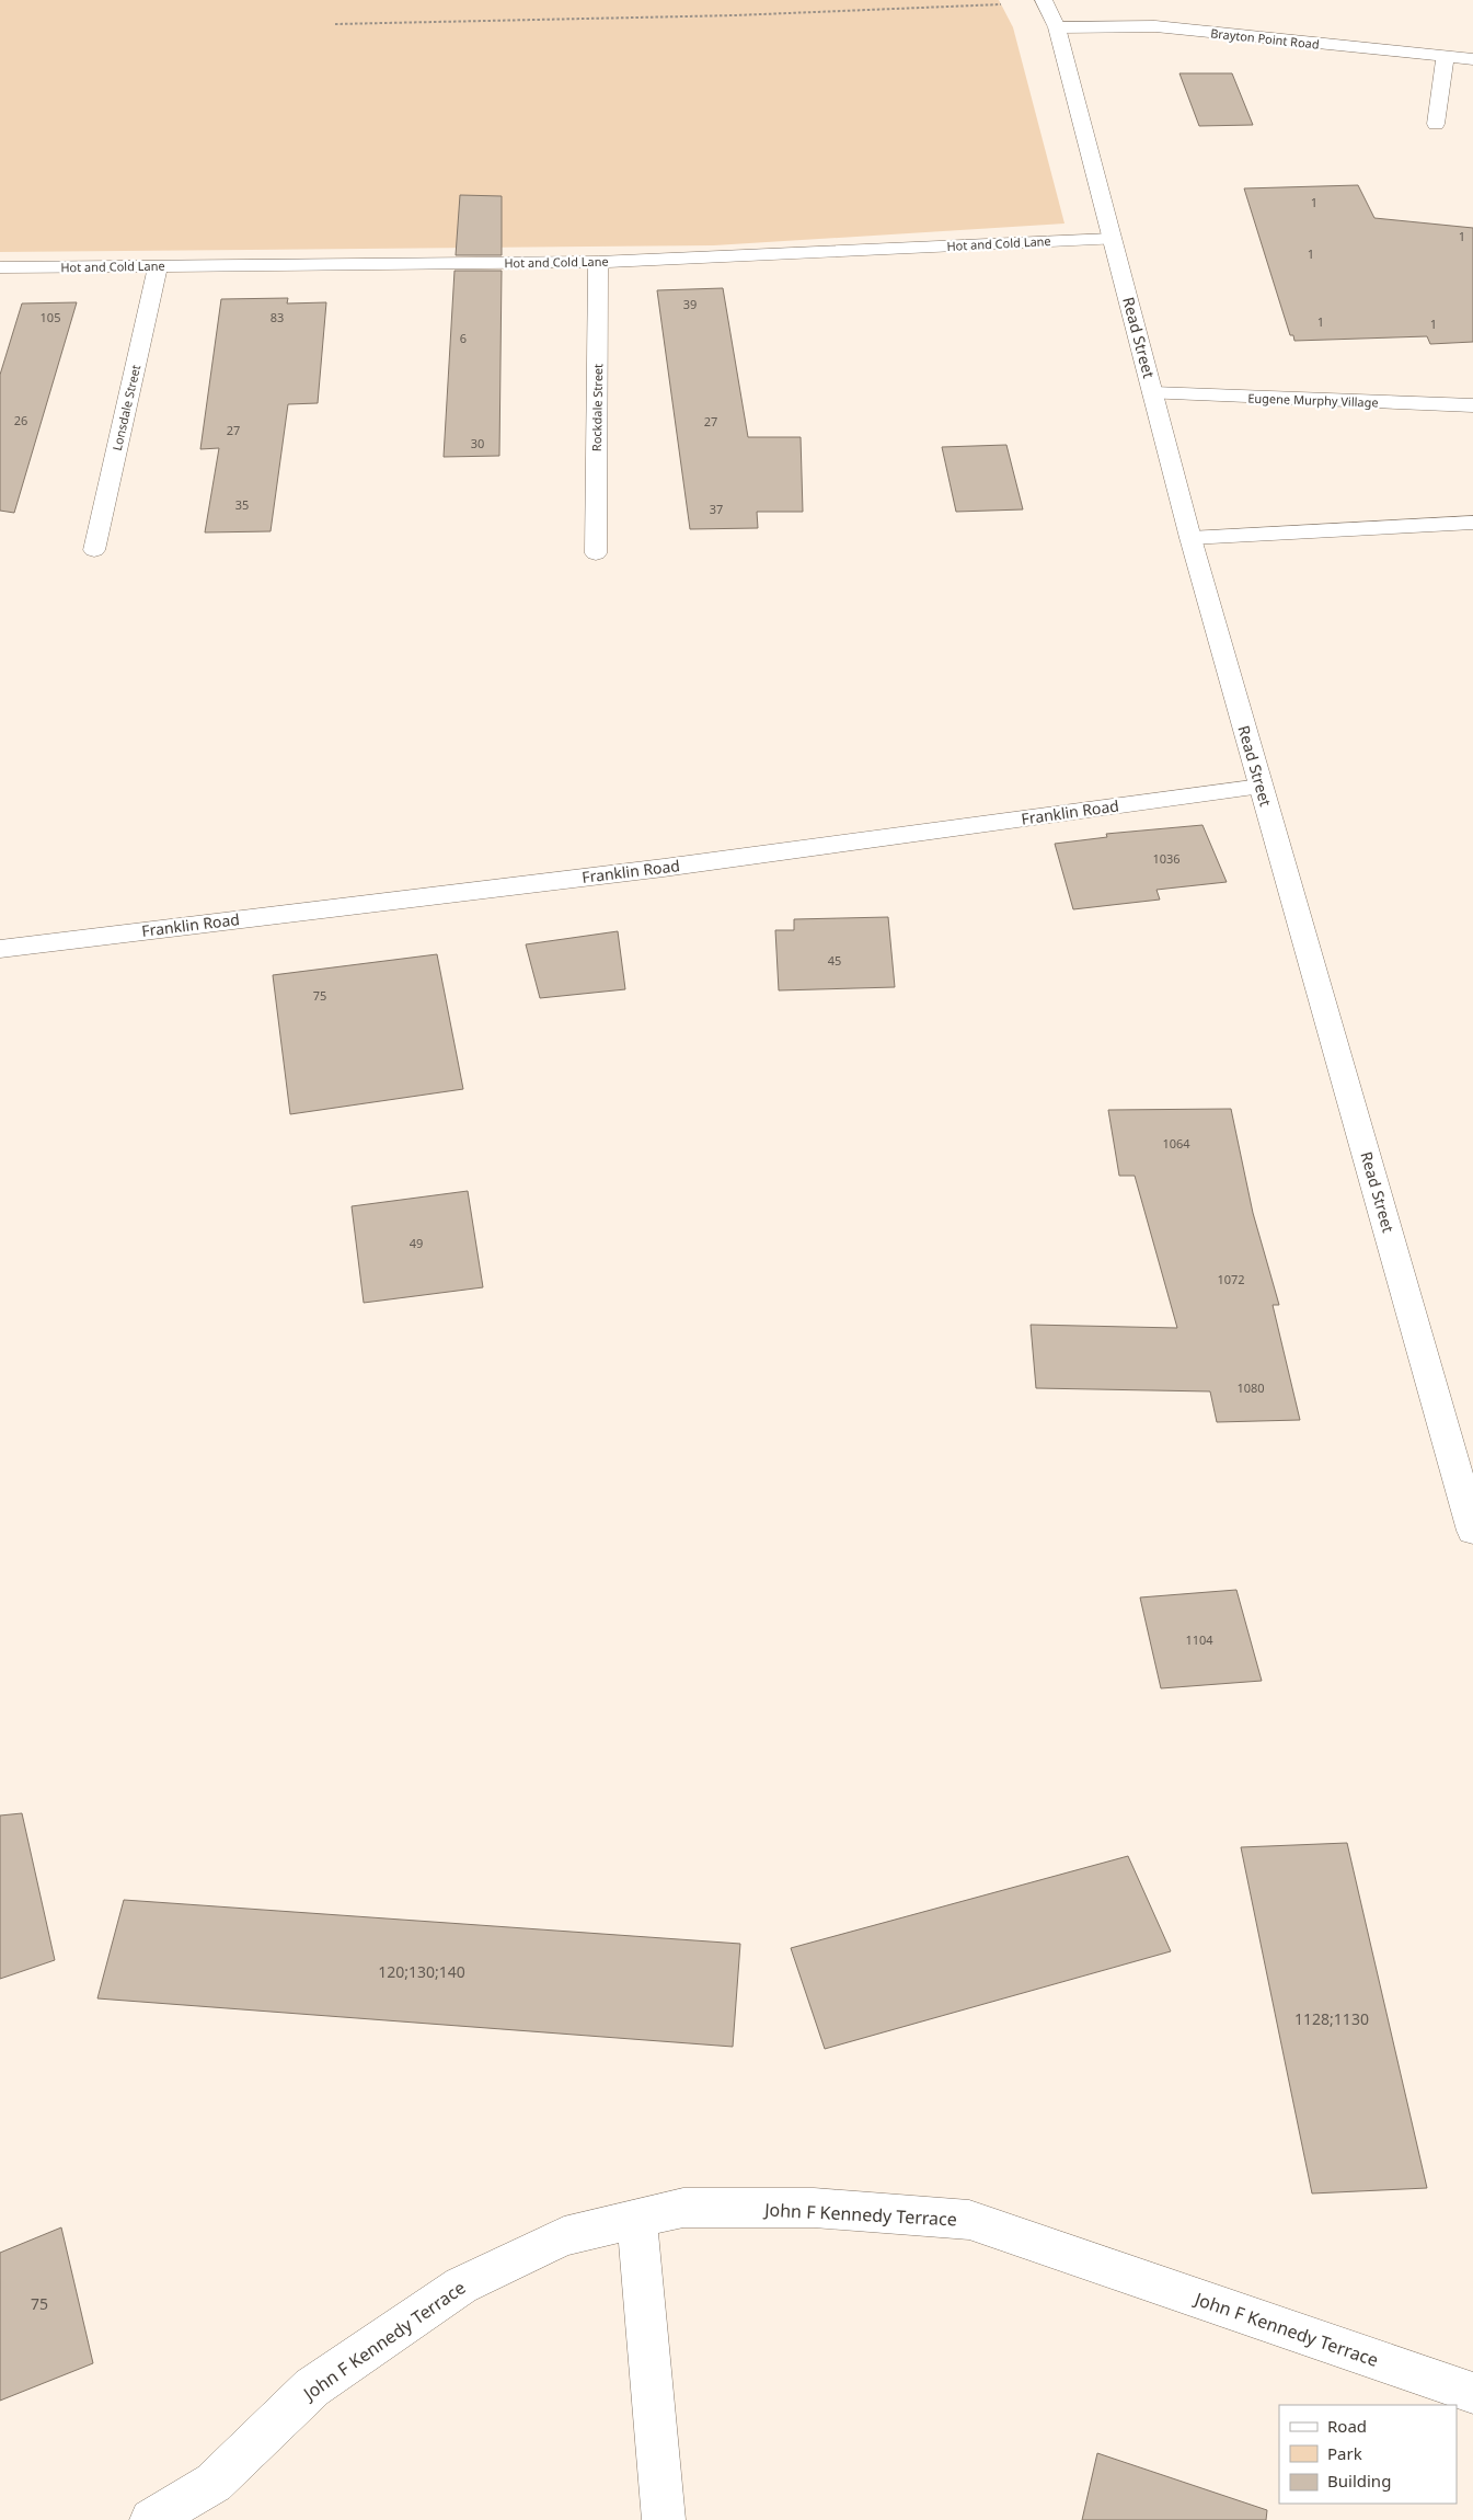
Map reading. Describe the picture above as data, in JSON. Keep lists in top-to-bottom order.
{
  "streets": {
    "street": [
      "Brayton Point Road",
      "Hot and Cold Lane",
      "Read Street",
      "Eugene Murphy Village",
      "Lonsdale Street",
      "Rockdale Street",
      "Franklin Road",
      "John F Kennedy Terrace"
    ]
  },
  "crossings": [
    ["Brayton Point Road", "Read Street"],
    ["Hot and Cold Lane", "Read Street"],
    ["Hot and Cold Lane", "Lonsdale Street"],
    ["Hot and Cold Lane", "Rockdale Street"],
    ["Read Street", "Eugene Murphy Village"],
    ["Read Street", "Franklin Road"]
  ],
  "house_numbers": [
    "1",
    "1",
    "1",
    "39",
    "105",
    "83",
    "1",
    "1",
    "6",
    "26",
    "27",
    "27",
    "30",
    "35",
    "37",
    "1036",
    "45",
    "75",
    "1064",
    "49",
    "1072",
    "1080",
    "1104",
    "120;130;140",
    "1128;1130",
    "75"
  ],
  "legend": ["Road", "Park", "Building"]
}
